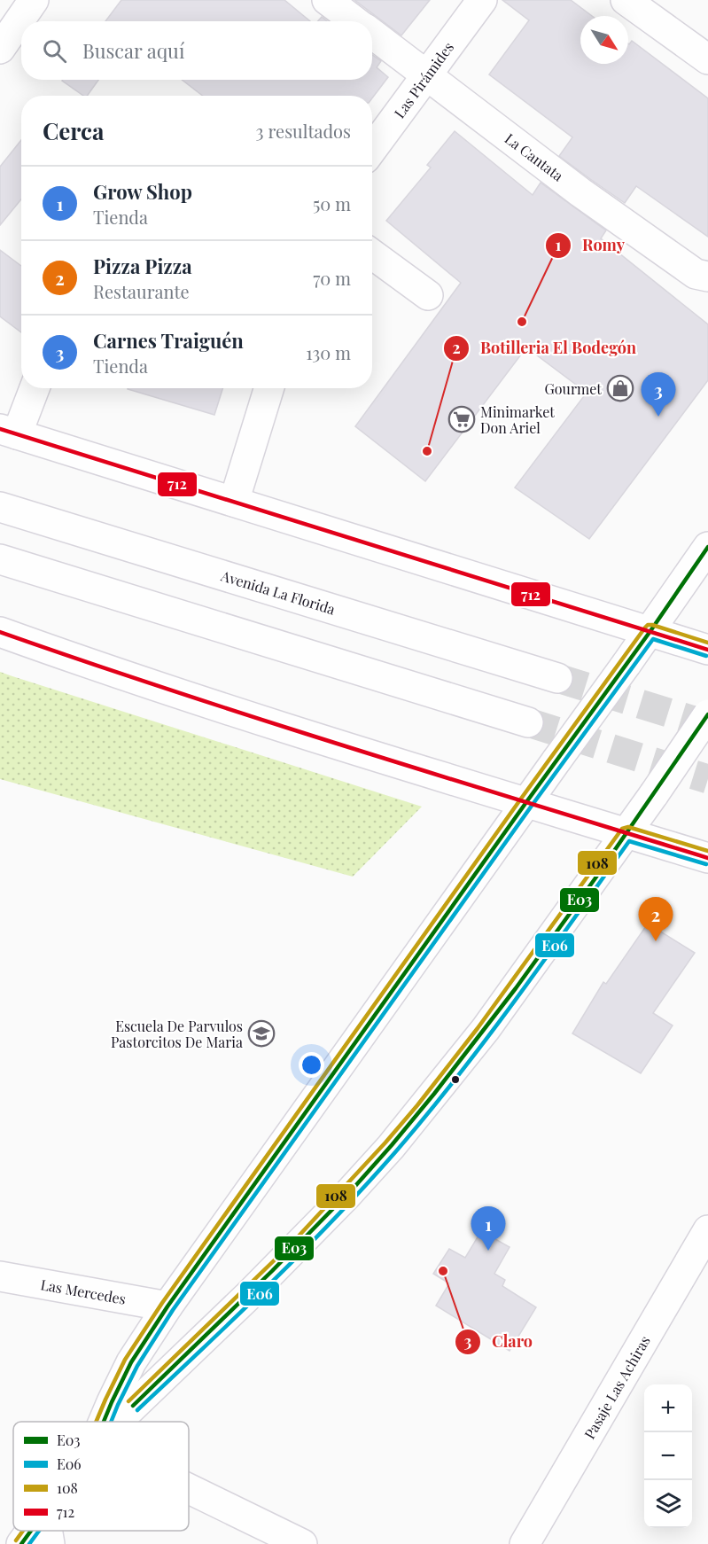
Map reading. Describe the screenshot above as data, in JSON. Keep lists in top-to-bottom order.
{
  "streets": {
    "main road": [
      "Las Pirámides",
      "La Cantata",
      "Avenida La Florida",
      "Las Mercedes",
      "Pasaje Las Achiras"
    ]
  },
  "crossings": [
    ["Las Pirámides", "La Cantata"]
  ],
  "places": {
    "other": ["Romy", "Botilleria El Bodegón", "Claro"],
    "shop": ["Gourmet"],
    "supermarket": ["Minimarket Don Ariel"],
    "school or university": ["Escuela De Parvulos Pastorcitos De Maria"]
  },
  "lines": [
    "transit line 712",
    "transit line E03",
    "transit line 108",
    "transit line E06"
  ],
  "legend": [
    "E03",
    "E06",
    "108",
    "712"
  ],
  "north": "bottom right",
  "page": {
    "search": "Buscar aquí",
    "heading": ["Cerca", "3 resultados"],
    "list": [
      {
        "mark": "1",
        "name": "Grow Shop",
        "note": "Tienda",
        "value": "50 m"
      },
      {
        "mark": "2",
        "name": "Pizza Pizza",
        "note": "Restaurante",
        "value": "70 m"
      },
      {
        "mark": "3",
        "name": "Carnes Traiguén",
        "note": "Tienda",
        "value": "130 m"
      }
    ],
    "pins": ["3", "2", "1"],
    "map_buttons": ["+", "−"]
  }
}
